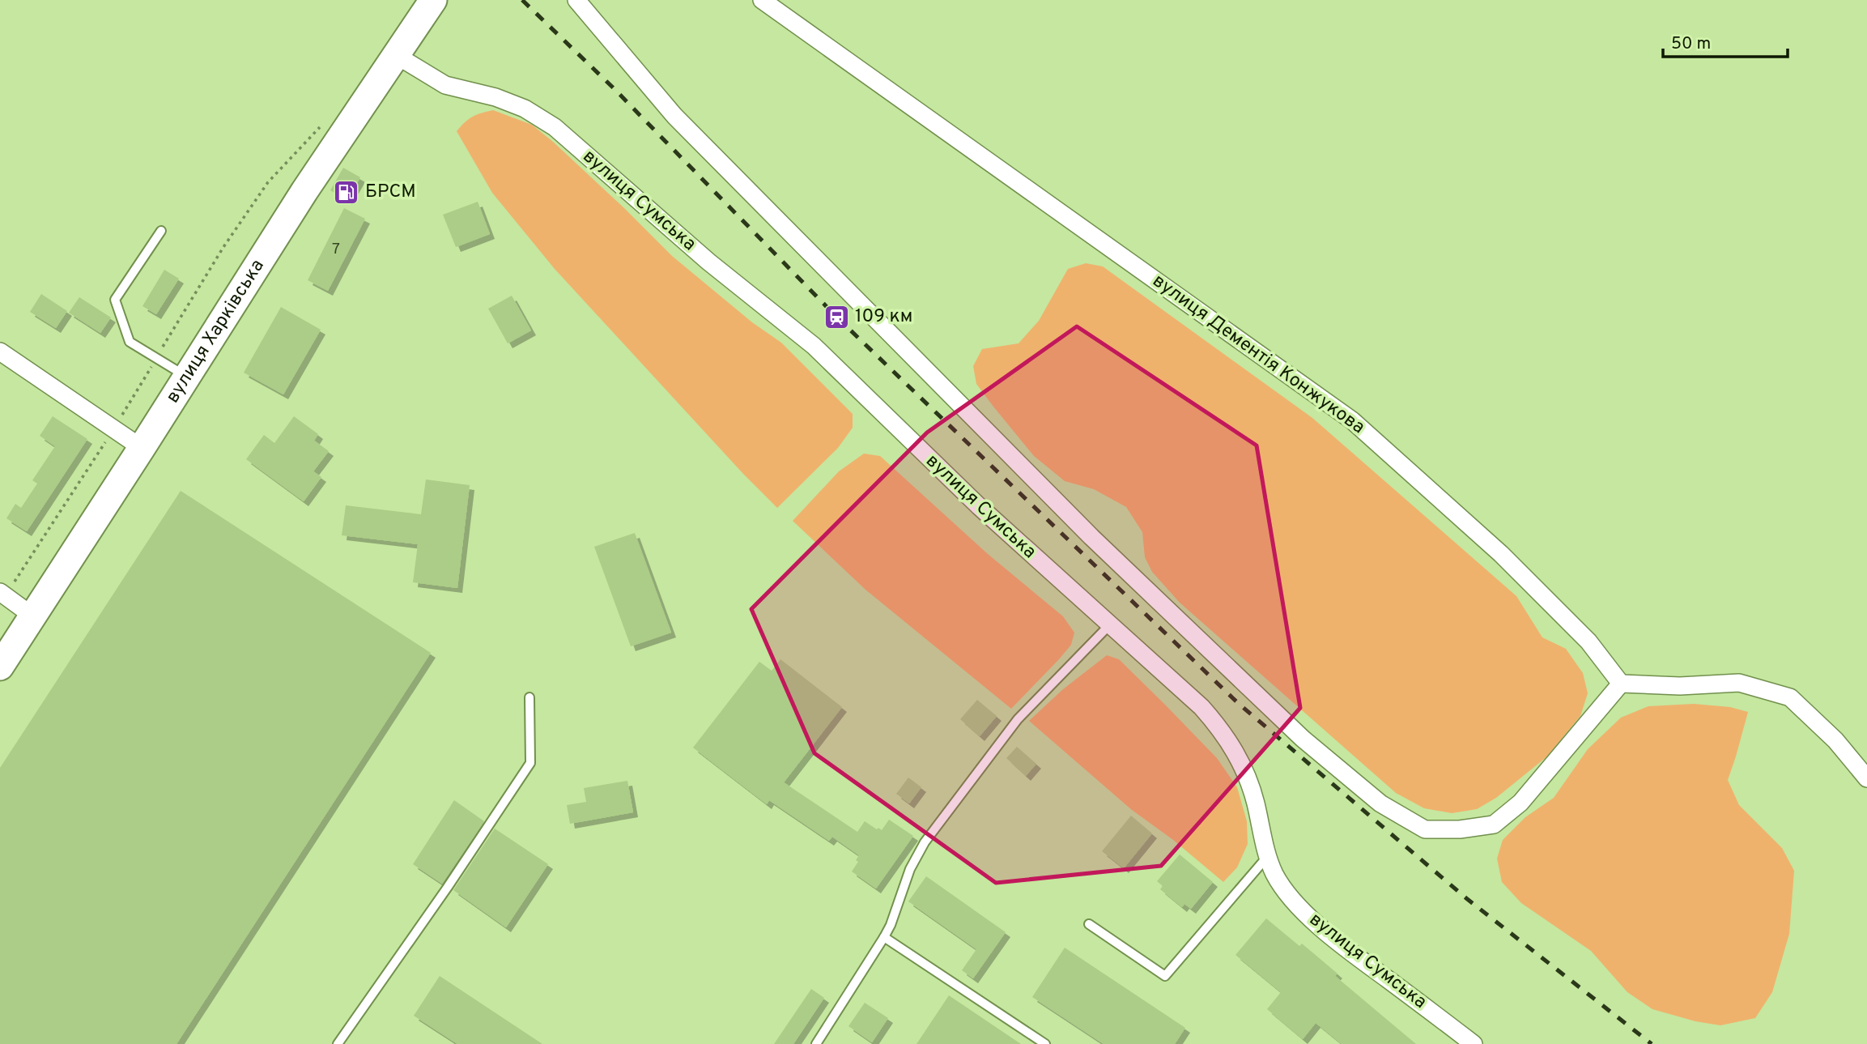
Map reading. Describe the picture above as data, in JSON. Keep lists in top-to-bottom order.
{
  "streets": {
    "main road": ["вулиця Харківська"],
    "street": ["вулиця Сумська", "вулиця Дементія Конжукова"]
  },
  "crossings": [
    ["вулиця Сумська", "вулиця Харківська"]
  ],
  "places": {
    "fuel station": ["БРСМ"],
    "station": ["109 км"]
  },
  "house_numbers": ["7"],
  "scale_bar": "50 m"
}
